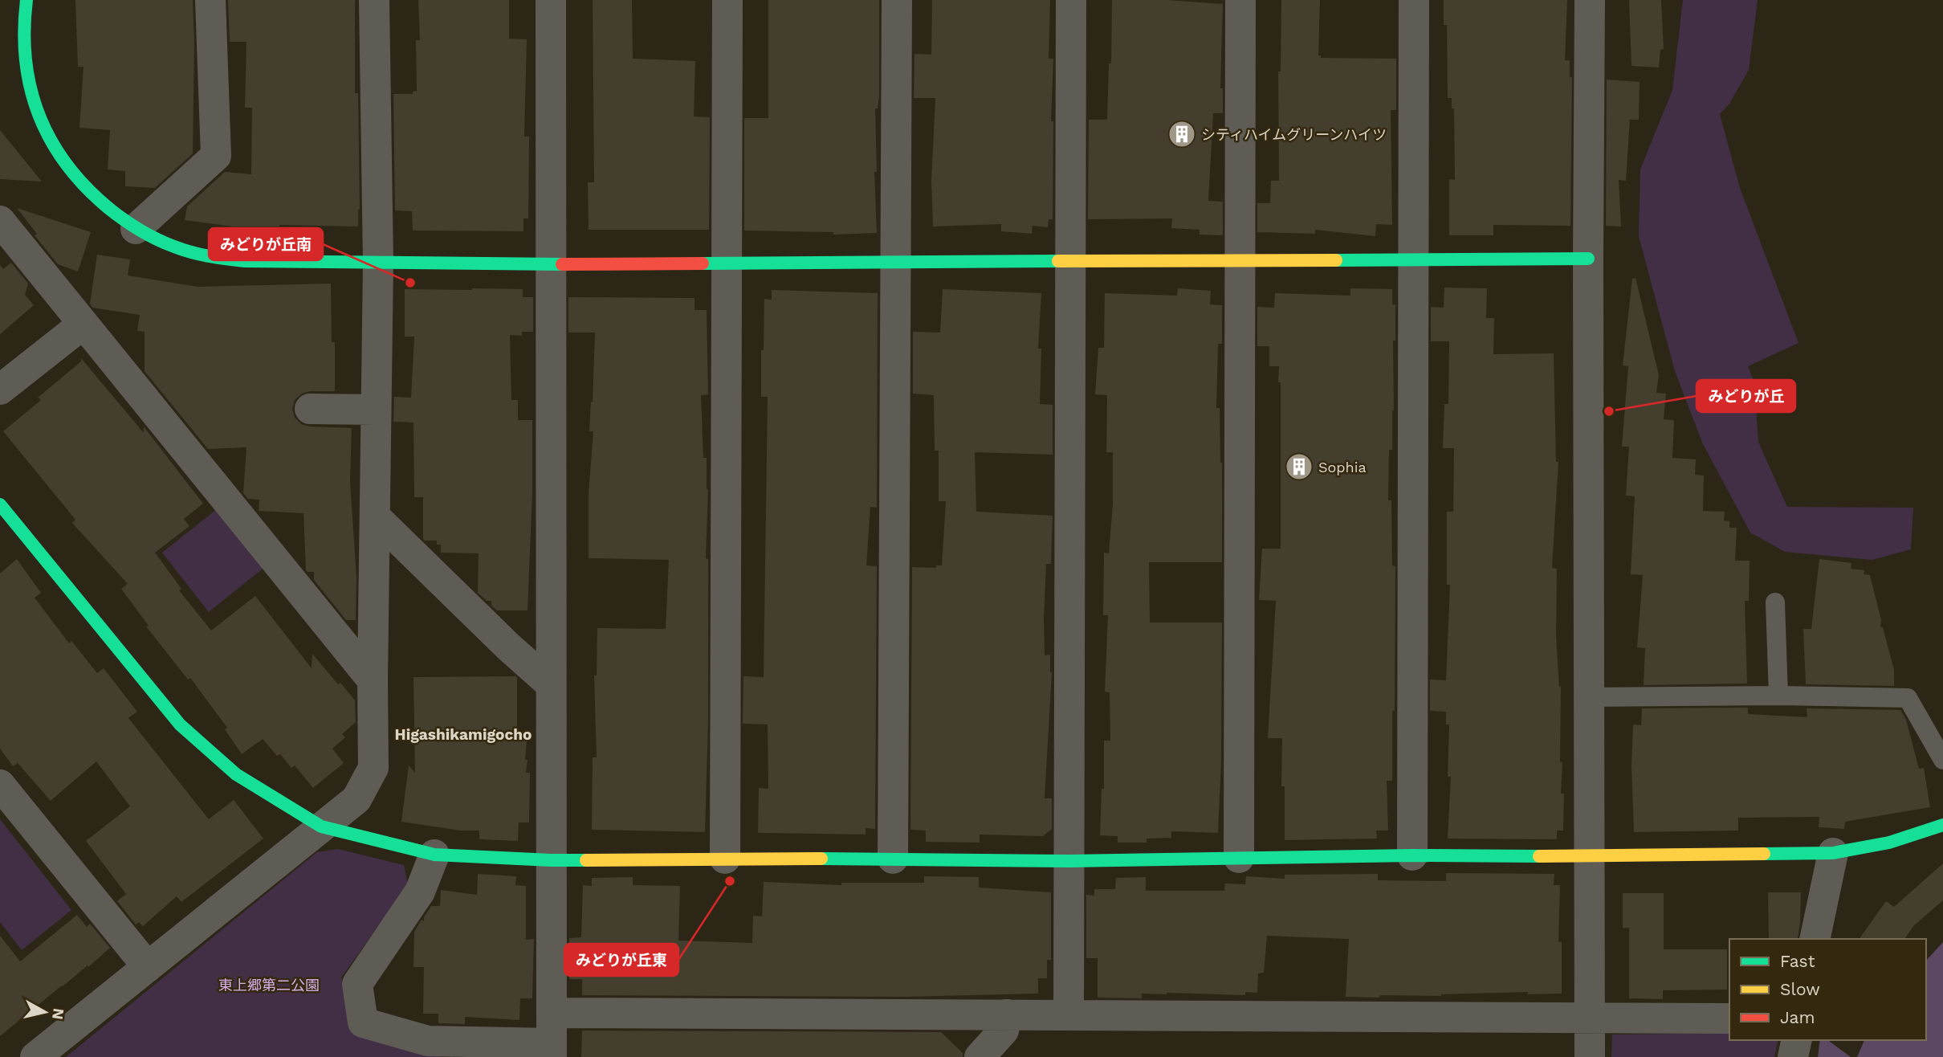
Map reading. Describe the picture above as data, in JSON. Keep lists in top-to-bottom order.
{
  "districts": ["Higashikamigocho"],
  "parks": ["東上郷第二公園"],
  "places": {
    "building": ["シティハイムグリーンハイツ", "Sophia"],
    "other": ["みどりが丘南", "みどりが丘", "みどりが丘東"]
  },
  "legend": ["Fast", "Slow", "Jam"],
  "north": "right"
}
